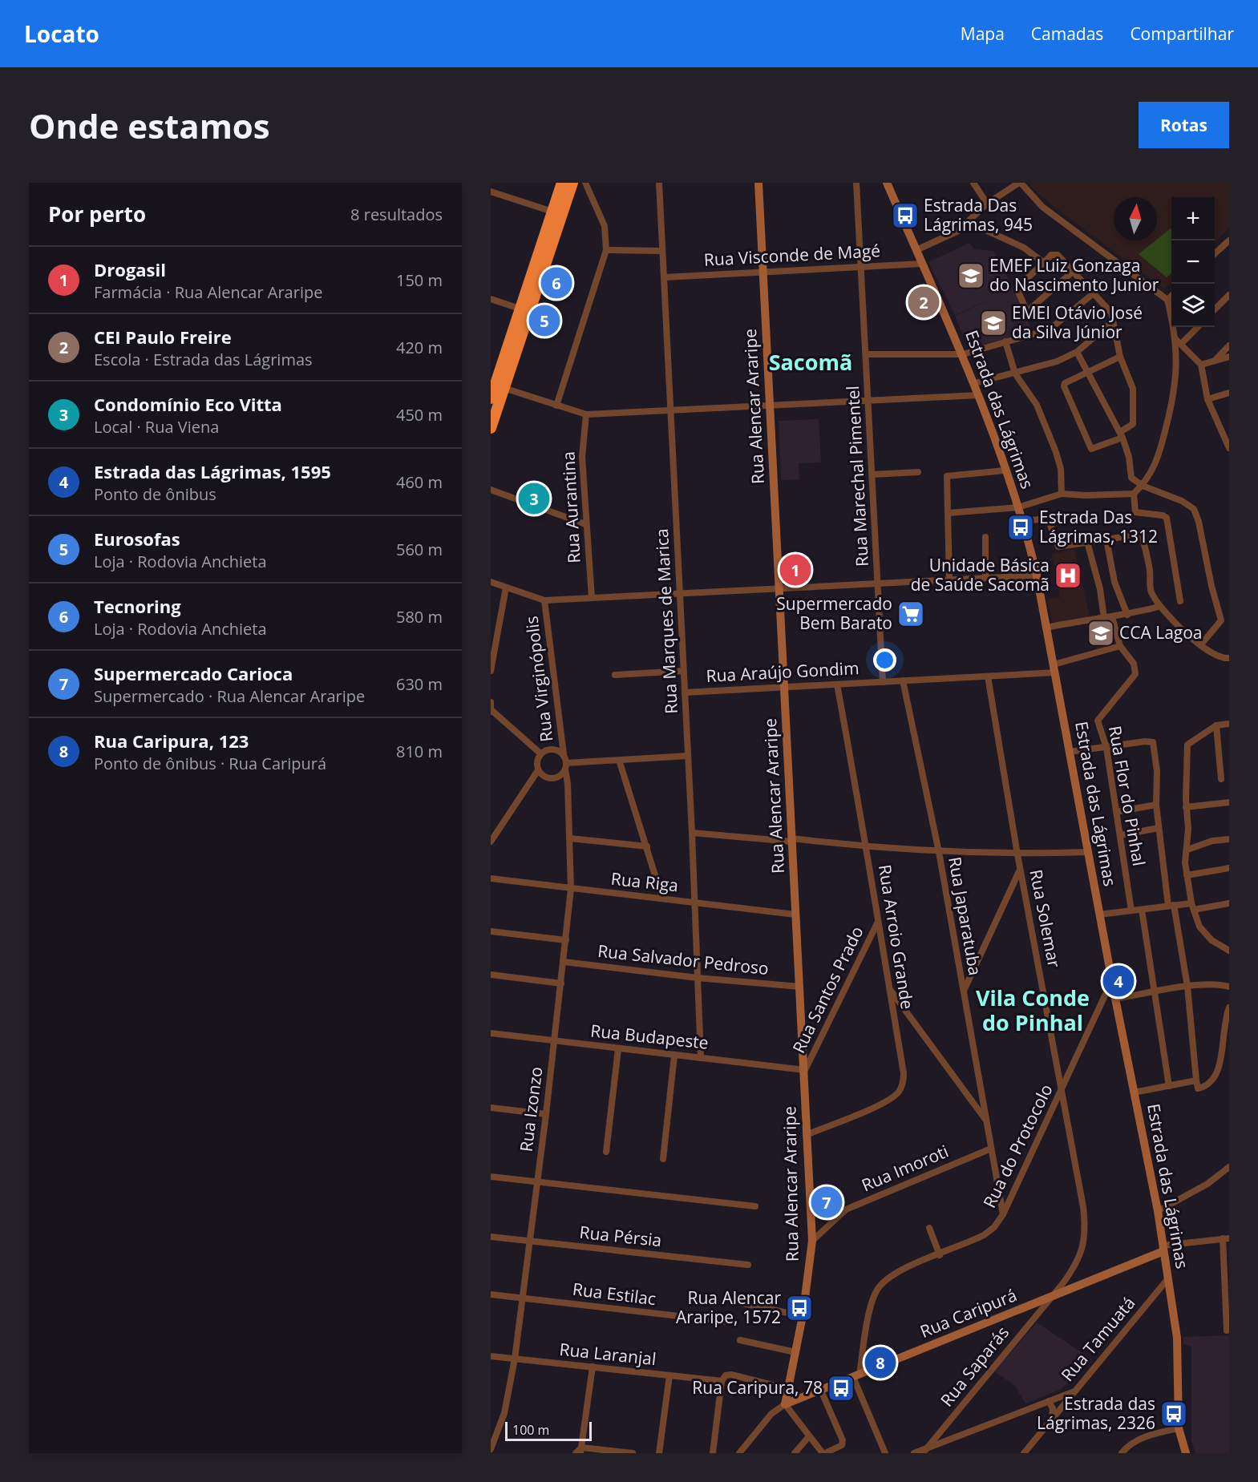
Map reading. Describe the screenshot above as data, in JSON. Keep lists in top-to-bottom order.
{
  "streets": {
    "street": [
      "Rua Visconde de Magé",
      "Rua Alencar Araripe",
      "Estrada das Lágrimas",
      "Rua Marechal Pimentel",
      "Rua Aurantina",
      "Rua Marques de Marica",
      "Rua Araújo Gondim",
      "Rua Virginópolis",
      "Rua Flor do Pinhal",
      "Rua Riga",
      "Rua Japaratuba",
      "Rua Solemar",
      "Rua Arroio Grande",
      "Rua Salvador Pedroso",
      "Rua Santos Prado",
      "Rua Budapeste",
      "Rua Izonzo",
      "Rua do Protocolo",
      "Rua Imoroti",
      "Rua Pérsia",
      "Rua Estilac",
      "Rua Caripurá",
      "Rua Tamuatá",
      "Rua Laranjal",
      "Rua Saparás"
    ]
  },
  "crossings": [
    ["Rua Visconde de Magé", "Rua Alencar Araripe"],
    ["Rua Visconde de Magé", "Estrada das Lágrimas"],
    ["Rua Visconde de Magé", "Rua Marechal Pimentel"],
    ["Rua Visconde de Magé", "Rua Marques de Marica"],
    ["Rua Alencar Araripe", "Rua Araújo Gondim"],
    ["Rua Alencar Araripe", "Rua Riga"],
    ["Rua Alencar Araripe", "Rua Arroio Grande"],
    ["Rua Alencar Araripe", "Rua Salvador Pedroso"],
    ["Rua Alencar Araripe", "Rua Santos Prado"],
    ["Rua Alencar Araripe", "Rua Budapeste"],
    ["Rua Alencar Araripe", "Rua Imoroti"],
    ["Rua Alencar Araripe", "Rua Caripurá"],
    ["Rua Alencar Araripe", "Rua Laranjal"],
    ["Estrada das Lágrimas", "Rua Araújo Gondim"],
    ["Estrada das Lágrimas", "Rua do Protocolo"],
    ["Estrada das Lágrimas", "Rua Caripurá"],
    ["Estrada das Lágrimas", "Rua Tamuatá"],
    ["Rua Marechal Pimentel", "Rua Araújo Gondim"],
    ["Rua Marques de Marica", "Rua Araújo Gondim"],
    ["Rua Marques de Marica", "Rua Riga"],
    ["Rua Marques de Marica", "Rua Salvador Pedroso"],
    ["Rua Marques de Marica", "Rua Budapeste"],
    ["Rua Araújo Gondim", "Rua Flor do Pinhal"],
    ["Rua Araújo Gondim", "Rua Japaratuba"],
    ["Rua Araújo Gondim", "Rua Solemar"],
    ["Rua Araújo Gondim", "Rua Arroio Grande"],
    ["Rua Virginópolis", "Rua Izonzo"],
    ["Rua Riga", "Rua Izonzo"],
    ["Rua Japaratuba", "Rua do Protocolo"],
    ["Rua Japaratuba", "Rua Imoroti"],
    ["Rua Solemar", "Rua do Protocolo"],
    ["Rua Solemar", "Rua Caripurá"],
    ["Rua Solemar", "Rua Saparás"],
    ["Rua Arroio Grande", "Rua Santos Prado"],
    ["Rua Salvador Pedroso", "Rua Izonzo"],
    ["Rua Santos Prado", "Rua Budapeste"],
    ["Rua Budapeste", "Rua Izonzo"],
    ["Rua Izonzo", "Rua Pérsia"],
    ["Rua Izonzo", "Rua Estilac"],
    ["Rua Izonzo", "Rua Laranjal"],
    ["Rua do Protocolo", "Rua Caripurá"],
    ["Rua Caripurá", "Rua Saparás"]
  ],
  "districts": ["Sacomã", "Vila Conde do Pinhal"],
  "places": {
    "bus stop": [
      "Estrada Das Lágrimas, 945",
      "Estrada Das Lágrimas, 1312",
      "Rua Alencar Araripe, 1572",
      "Rua Caripura, 78",
      "Estrada das Lágrimas, 2326"
    ],
    "school or university": ["EMEF Luiz Gonzaga do Nascimento Junior", "EMEI Otávio José da Silva Júnior", "CCA Lagoa"],
    "hospital": ["Unidade Básica de Saúde Sacomã"],
    "supermarket": ["Supermercado Bem Barato"]
  },
  "scale_bar": "100 m",
  "north": "top",
  "page": {
    "header": "Locato",
    "nav": ["Mapa", "Camadas", "Compartilhar"],
    "buttons": "Rotas",
    "title": "Onde estamos",
    "heading": ["Por perto", "8 resultados"],
    "map_buttons": ["+", "−"],
    "list": [
      {
        "mark": "1",
        "name": "Drogasil",
        "note": "Farmácia · Rua Alencar Araripe",
        "value": "150 m"
      },
      {
        "mark": "2",
        "name": "CEI Paulo Freire",
        "note": "Escola · Estrada das Lágrimas",
        "value": "420 m"
      },
      {
        "mark": "3",
        "name": "Condomínio Eco Vitta",
        "note": "Local · Rua Viena",
        "value": "450 m"
      },
      {
        "mark": "4",
        "name": "Estrada das Lágrimas, 1595",
        "note": "Ponto de ônibus",
        "value": "460 m"
      },
      {
        "mark": "5",
        "name": "Eurosofas",
        "note": "Loja · Rodovia Anchieta",
        "value": "560 m"
      },
      {
        "mark": "6",
        "name": "Tecnoring",
        "note": "Loja · Rodovia Anchieta",
        "value": "580 m"
      },
      {
        "mark": "7",
        "name": "Supermercado Carioca",
        "note": "Supermercado · Rua Alencar Araripe",
        "value": "630 m"
      },
      {
        "mark": "8",
        "name": "Rua Caripura, 123",
        "note": "Ponto de ônibus · Rua Caripurá",
        "value": "810 m"
      }
    ],
    "pins": [
      "6",
      "2",
      "5",
      "3",
      "1",
      "4",
      "7",
      "8"
    ],
    "scale": "100 m"
  }
}
